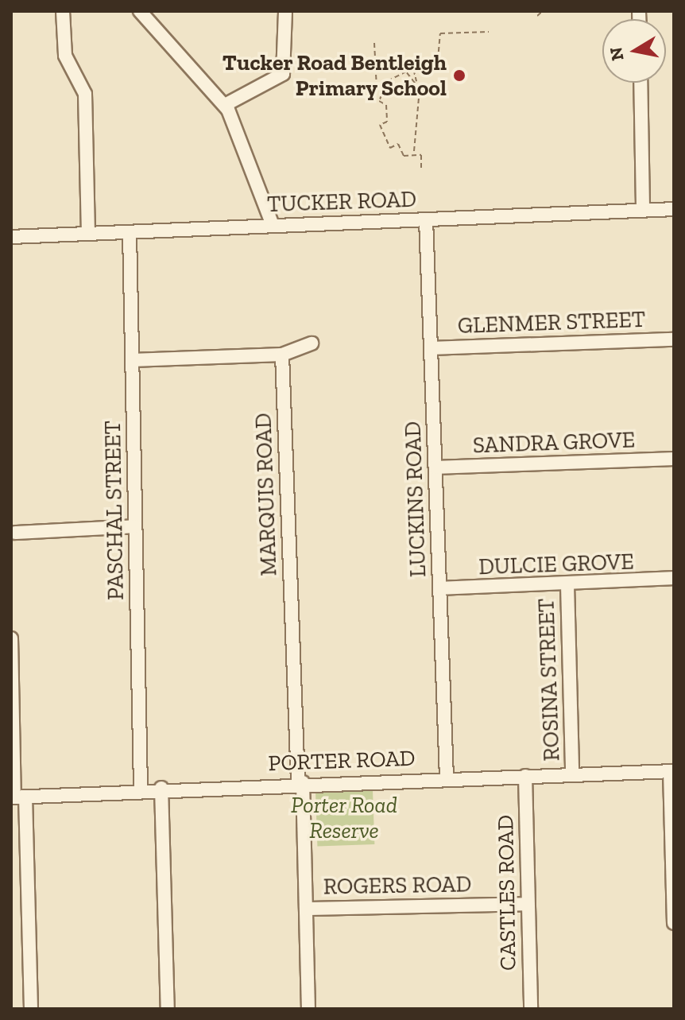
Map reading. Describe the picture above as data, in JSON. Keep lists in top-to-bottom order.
{
  "streets": {
    "street": [
      "TUCKER ROAD",
      "GLENMER STREET",
      "SANDRA GROVE",
      "MARQUIS ROAD",
      "LUCKINS ROAD",
      "PASCHAL STREET",
      "DULCIE GROVE",
      "ROSINA STREET",
      "PORTER ROAD",
      "ROGERS ROAD",
      "CASTLES ROAD"
    ]
  },
  "crossings": [
    ["TUCKER ROAD", "LUCKINS ROAD"],
    ["TUCKER ROAD", "PASCHAL STREET"],
    ["GLENMER STREET", "LUCKINS ROAD"],
    ["SANDRA GROVE", "LUCKINS ROAD"],
    ["MARQUIS ROAD", "PORTER ROAD"],
    ["MARQUIS ROAD", "ROGERS ROAD"],
    ["LUCKINS ROAD", "DULCIE GROVE"],
    ["LUCKINS ROAD", "PORTER ROAD"],
    ["PASCHAL STREET", "PORTER ROAD"],
    ["DULCIE GROVE", "ROSINA STREET"],
    ["ROSINA STREET", "PORTER ROAD"],
    ["PORTER ROAD", "CASTLES ROAD"],
    ["ROGERS ROAD", "CASTLES ROAD"]
  ],
  "parks": ["Porter Road Reserve"],
  "places": ["Tucker Road Bentleigh Primary School"],
  "north": "left"
}
